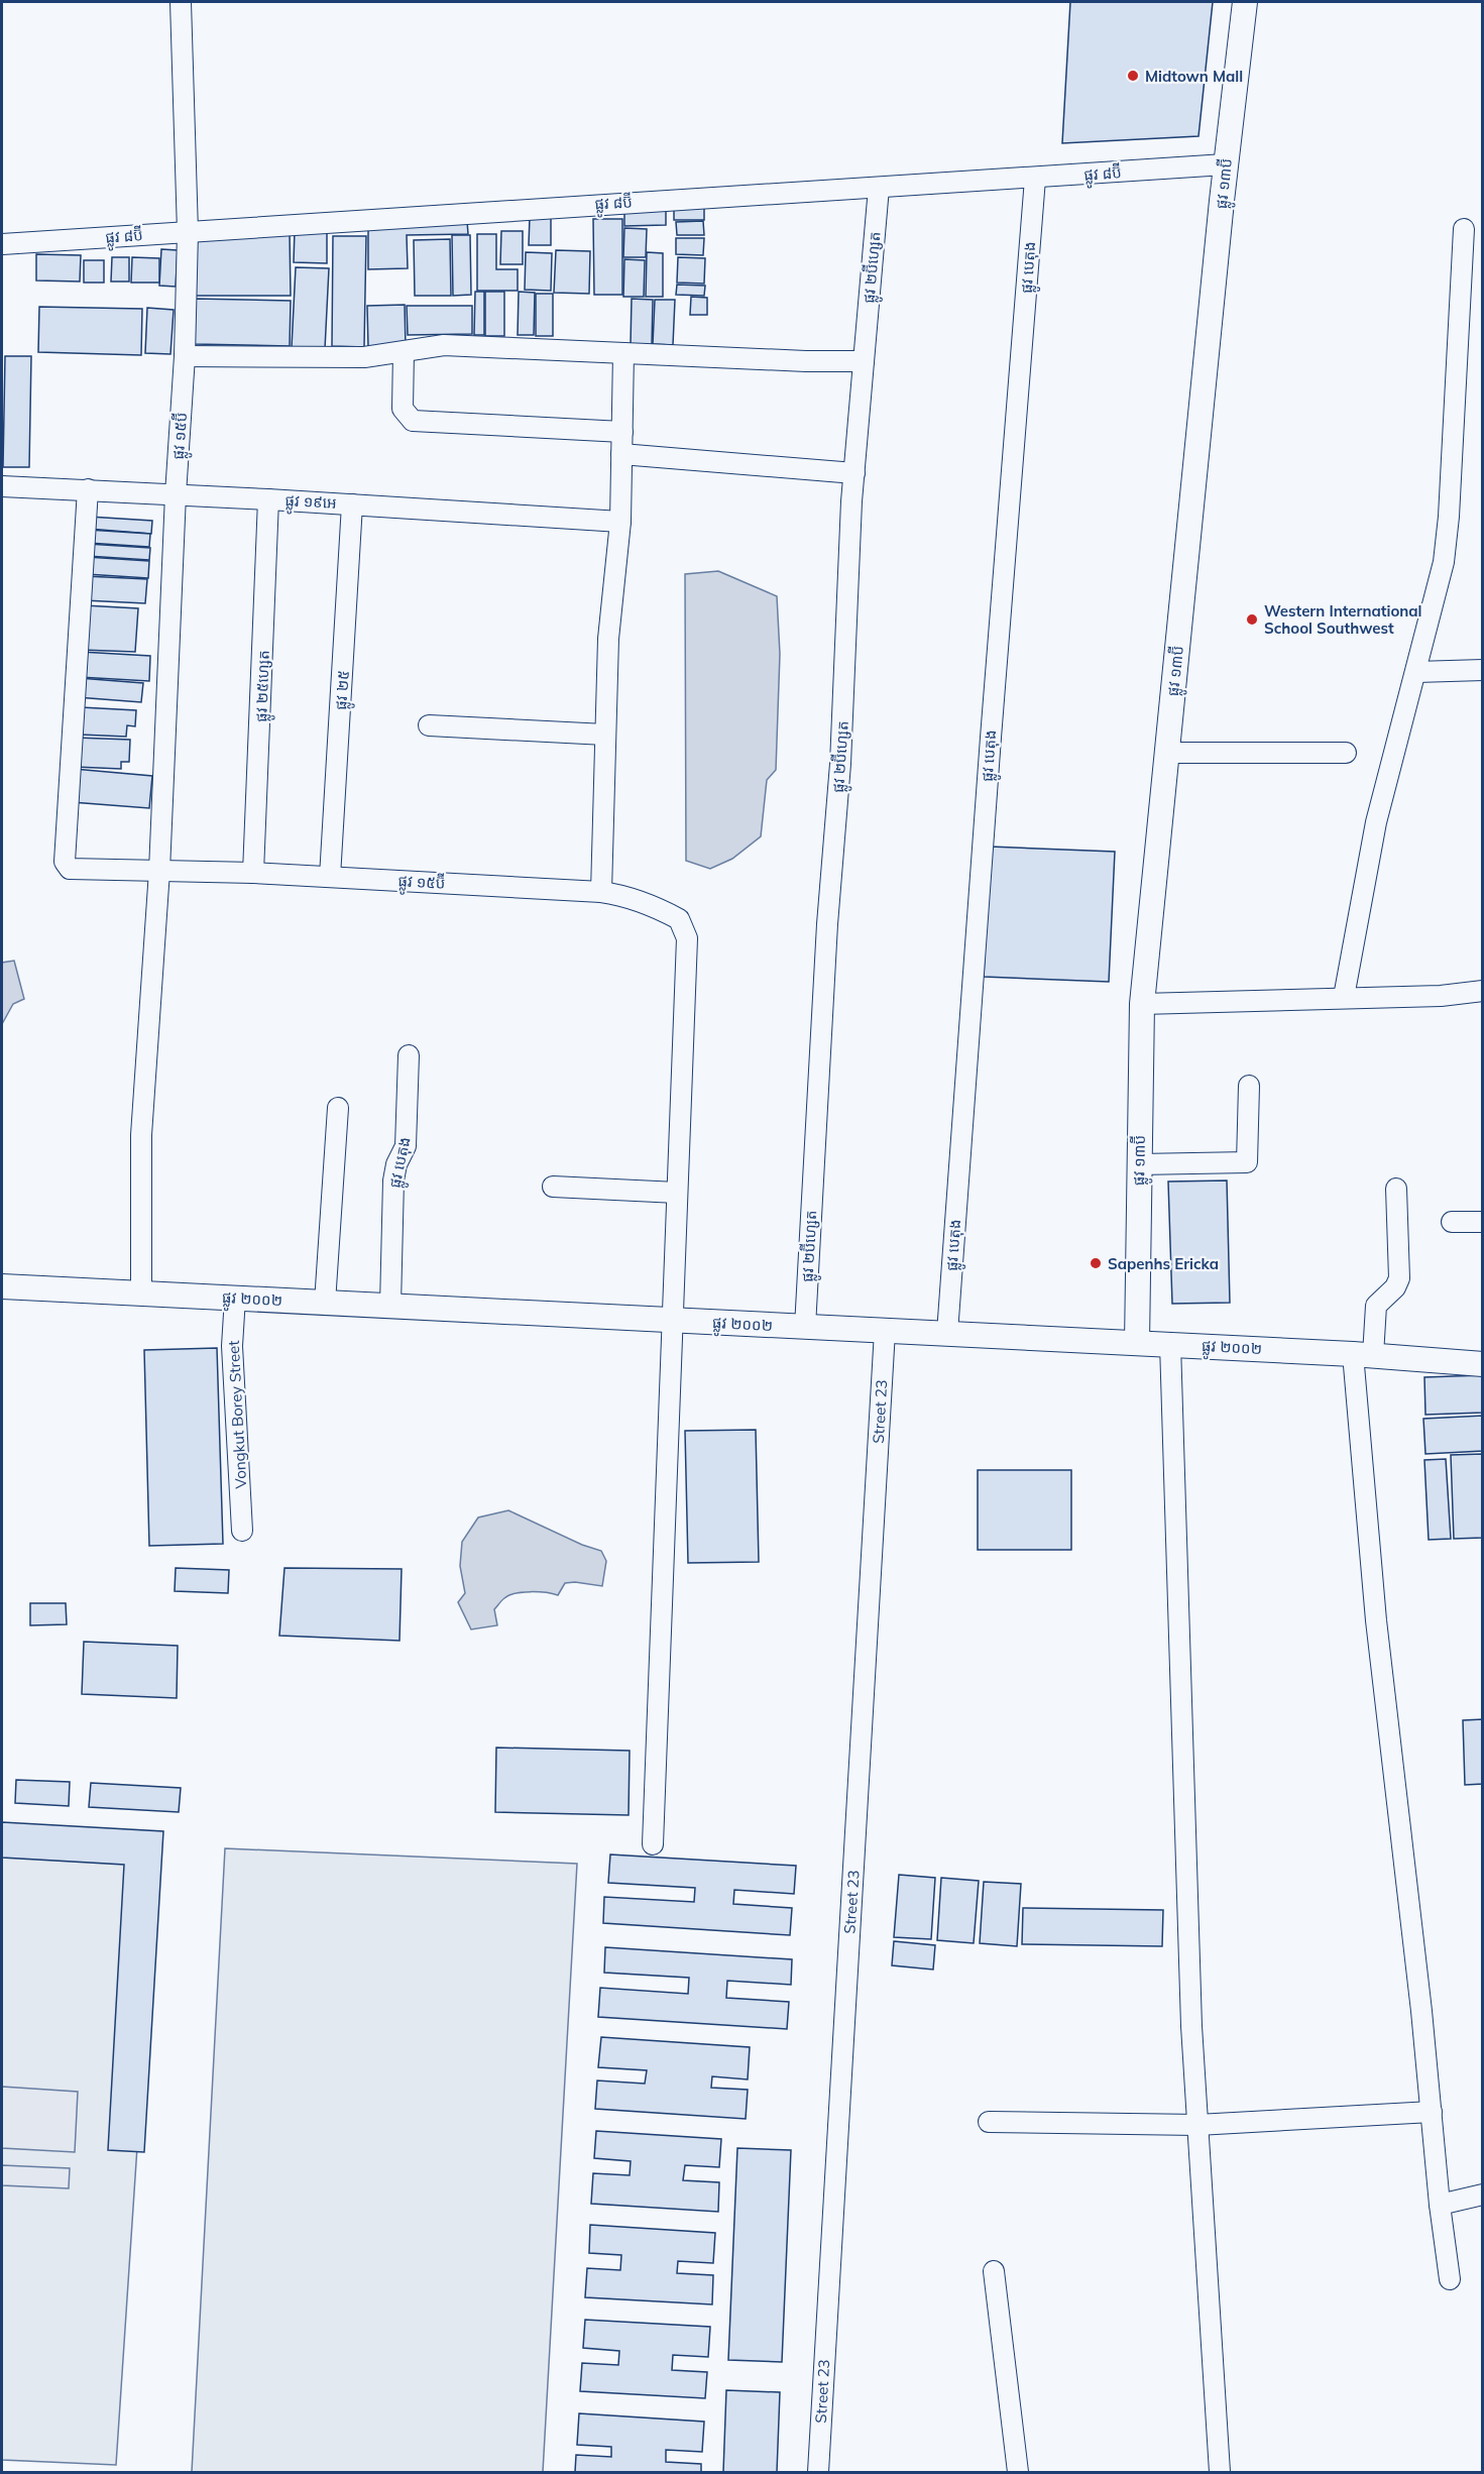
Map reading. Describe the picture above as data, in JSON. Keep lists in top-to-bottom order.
{
  "streets": {
    "street": [
      "ផ្លូវ ៨ប៊ី",
      "ផ្លូវ ១៣ប៊ី",
      "ផ្លូវ ២ប៊ីហ្សេត",
      "ផ្លូវ បេតុង",
      "ផ្លូវ ១៥ប៊ី",
      "ផ្លូវ ១៩អេ",
      "ផ្លូវ ២៥ហ្សេត",
      "ផ្លូវ ២៥",
      "ផ្លូវ ២០០២",
      "Street 23",
      "Vongkut Borey Street"
    ]
  },
  "crossings": [
    ["ផ្លូវ ៨ប៊ី", "ផ្លូវ ១៣ប៊ី"],
    ["ផ្លូវ ៨ប៊ី", "ផ្លូវ ២ប៊ីហ្សេត"],
    ["ផ្លូវ ៨ប៊ី", "ផ្លូវ បេតុង"],
    ["ផ្លូវ ៨ប៊ី", "ផ្លូវ ១៥ប៊ី"],
    ["ផ្លូវ ១៣ប៊ី", "ផ្លូវ ២០០២"],
    ["ផ្លូវ ២ប៊ីហ្សេត", "ផ្លូវ ២០០២"],
    ["ផ្លូវ បេតុង", "ផ្លូវ ២០០២"],
    ["ផ្លូវ ១៥ប៊ី", "ផ្លូវ ១៩អេ"],
    ["ផ្លូវ ១៥ប៊ី", "ផ្លូវ ២៥ហ្សេត"],
    ["ផ្លូវ ១៥ប៊ី", "ផ្លូវ ២៥"],
    ["ផ្លូវ ១៥ប៊ី", "ផ្លូវ ២០០២"],
    ["ផ្លូវ ១៩អេ", "ផ្លូវ ២៥ហ្សេត"],
    ["ផ្លូវ ១៩អេ", "ផ្លូវ ២៥"],
    ["ផ្លូវ ២០០២", "Street 23"],
    ["ផ្លូវ ២០០២", "Vongkut Borey Street"]
  ],
  "places": ["Midtown Mall", "Western International School Southwest", "Sapenhs Ericka"]
}
